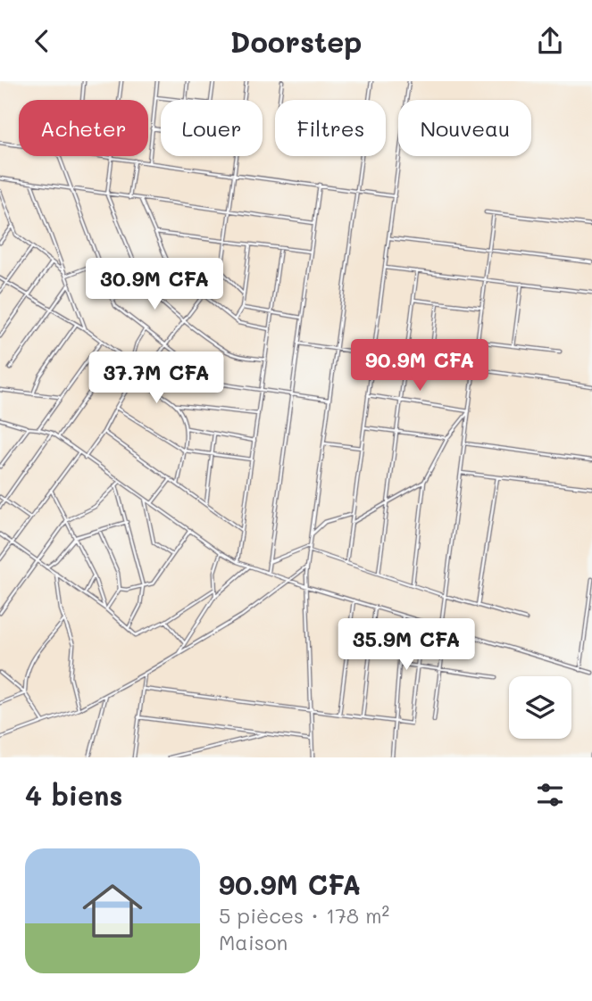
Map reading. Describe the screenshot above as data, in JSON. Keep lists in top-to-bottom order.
{
  "page": {
    "header": "Doorstep",
    "chip": [
      "Acheter",
      "Louer",
      "Filtres",
      "Nouveau"
    ],
    "price": [
      "30.9M CFA",
      "90.9M CFA",
      "37.7M CFA",
      "35.9M CFA"
    ],
    "heading": "4 biens",
    "list": [
      {
        "name": "90.9M CFA",
        "note": "5 pièces · 178 m² · Maison"
      }
    ]
  }
}
